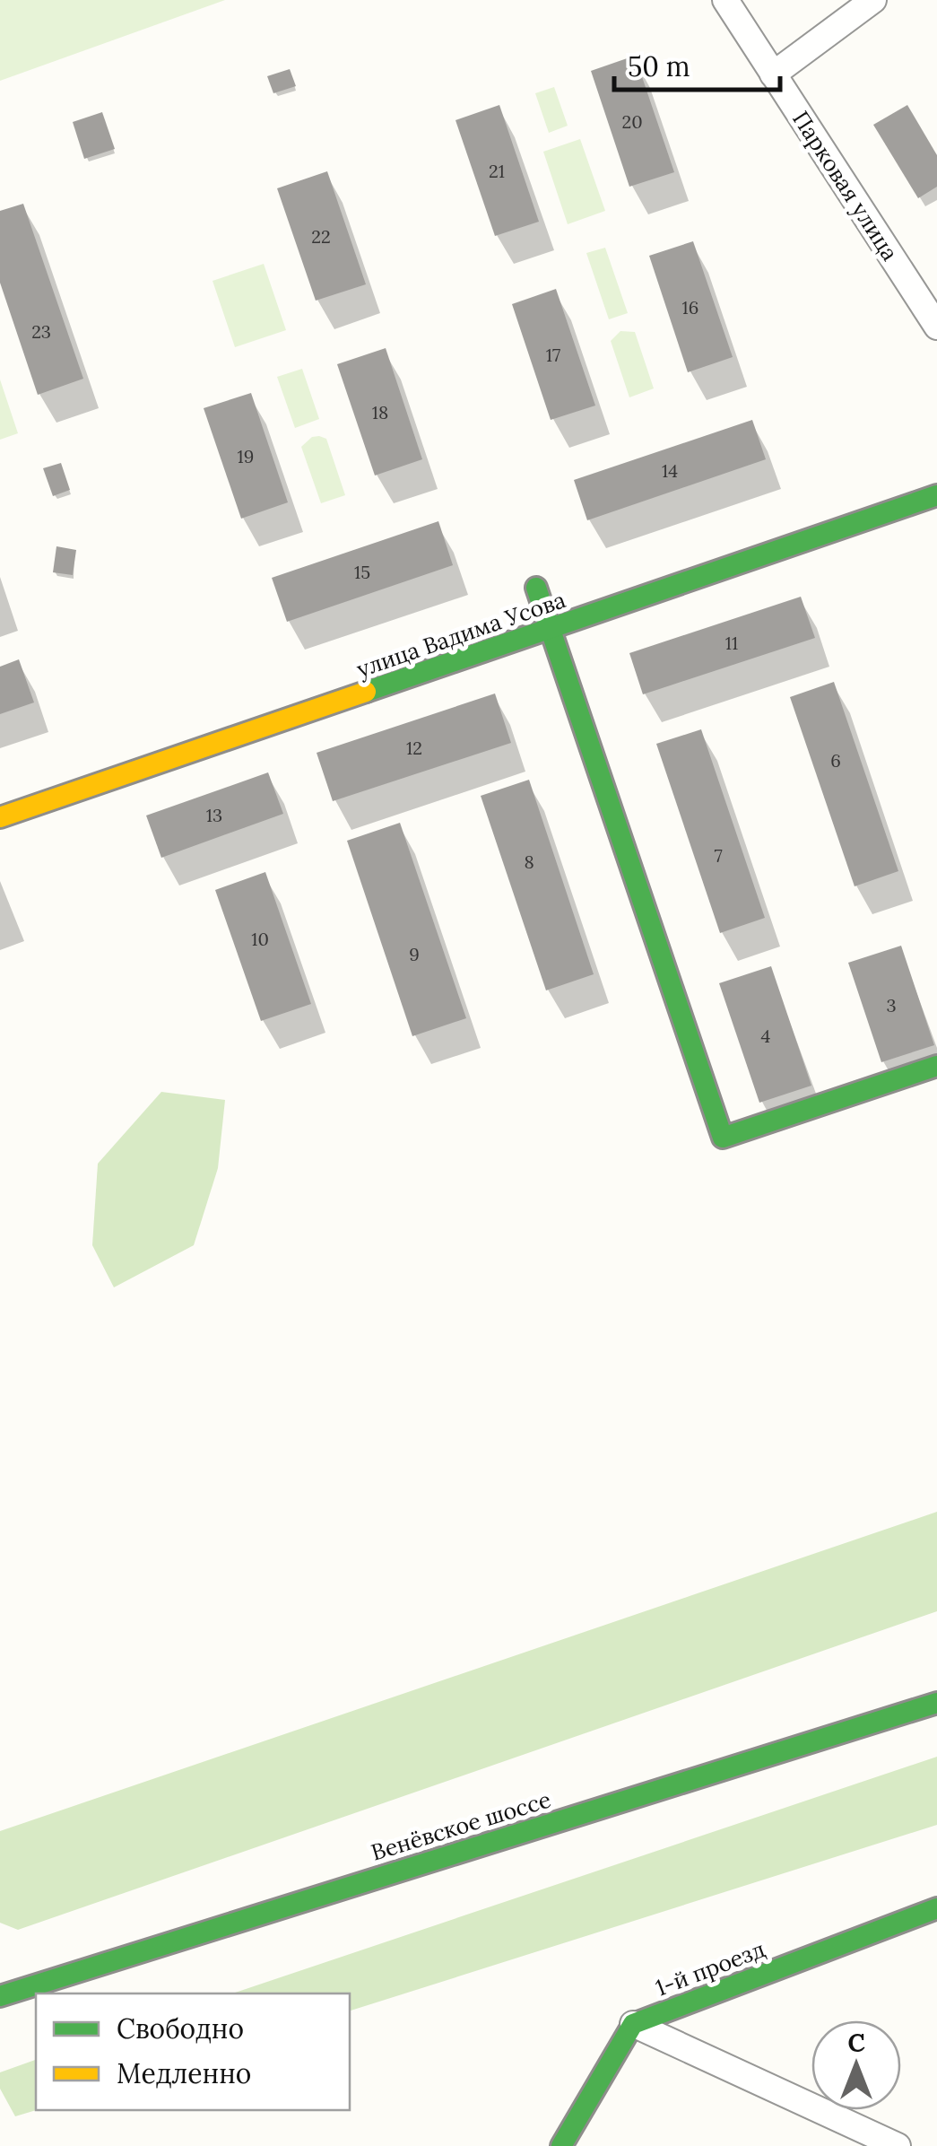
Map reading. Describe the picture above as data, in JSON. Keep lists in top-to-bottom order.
{
  "streets": {
    "street": [
      "Парковая улица",
      "улица Вадима Усова",
      "Венёвское шоссе",
      "1-й проезд"
    ]
  },
  "house_numbers": [
    "20",
    "21",
    "22",
    "16",
    "23",
    "17",
    "18",
    "19",
    "14",
    "15",
    "11",
    "12",
    "6",
    "13",
    "7",
    "8",
    "10",
    "9",
    "3",
    "4"
  ],
  "legend": ["Свободно", "Медленно"],
  "scale_bar": "50 m",
  "north": "top"
}
